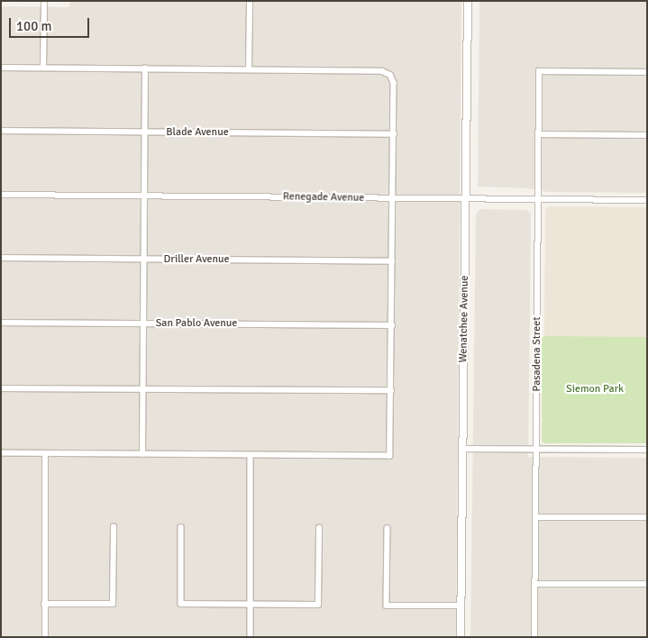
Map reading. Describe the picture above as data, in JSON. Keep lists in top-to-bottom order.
{
  "streets": {
    "street": [
      "Blade Avenue",
      "Renegade Avenue",
      "Driller Avenue",
      "Wenatchee Avenue",
      "San Pablo Avenue",
      "Pasadena Street"
    ]
  },
  "crossings": [
    ["Renegade Avenue", "Wenatchee Avenue"],
    ["Renegade Avenue", "Pasadena Street"]
  ],
  "parks": ["Siemon Park"],
  "scale_bar": "100 m"
}
